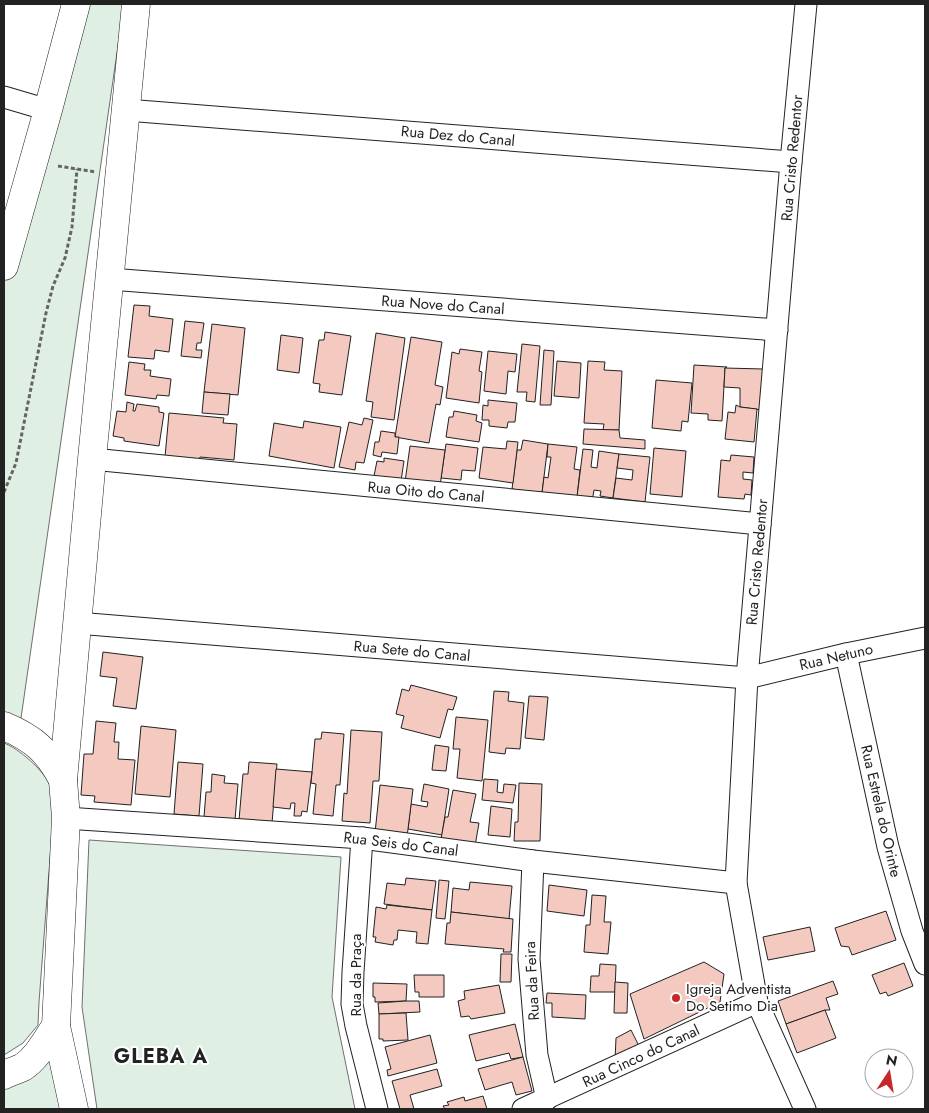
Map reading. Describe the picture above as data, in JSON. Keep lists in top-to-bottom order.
{
  "streets": {
    "street": [
      "Rua Dez do Canal",
      "Rua Cristo Redentor",
      "Rua Nove do Canal",
      "Rua Oito do Canal",
      "Rua Sete do Canal",
      "Rua Netuno",
      "Rua Estrela do Orinte",
      "Rua Seis do Canal",
      "Rua da Praça",
      "Rua da Feira",
      "Rua Cinco do Canal"
    ]
  },
  "crossings": [
    ["Rua Dez do Canal", "Rua Cristo Redentor"],
    ["Rua Cristo Redentor", "Rua Nove do Canal"],
    ["Rua Cristo Redentor", "Rua Oito do Canal"],
    ["Rua Cristo Redentor", "Rua Sete do Canal"],
    ["Rua Cristo Redentor", "Rua Netuno"],
    ["Rua Cristo Redentor", "Rua Seis do Canal"],
    ["Rua Cristo Redentor", "Rua Cinco do Canal"],
    ["Rua Sete do Canal", "Rua Netuno"],
    ["Rua Netuno", "Rua Estrela do Orinte"],
    ["Rua Seis do Canal", "Rua da Praça"],
    ["Rua Seis do Canal", "Rua da Feira"],
    ["Rua da Feira", "Rua Cinco do Canal"]
  ],
  "districts": ["GLEBA A"],
  "places": ["Igreja Adventista Do Setimo Dia"],
  "north": "top"
}
